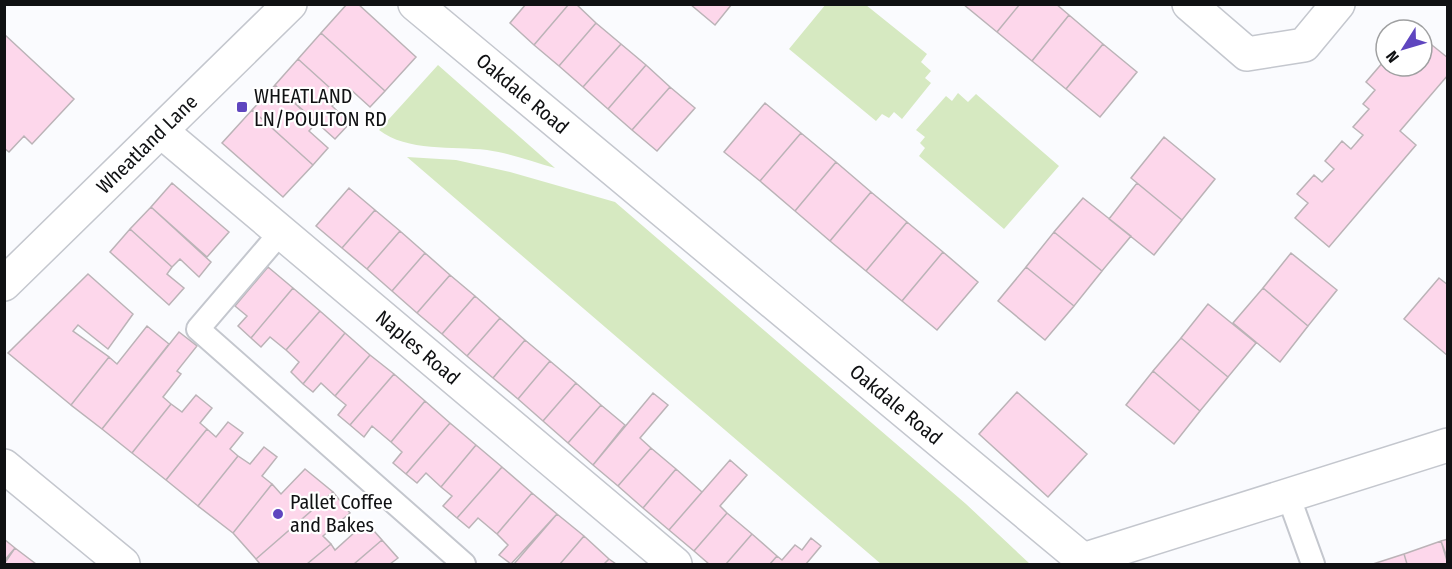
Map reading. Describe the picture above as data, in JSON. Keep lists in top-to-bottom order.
{
  "streets": {
    "street": ["Oakdale Road", "Wheatland Lane", "Naples Road"]
  },
  "crossings": [
    ["Wheatland Lane", "Naples Road"]
  ],
  "places": {
    "transit": ["WHEATLAND LN/POULTON RD"],
    "other": ["Pallet Coffee and Bakes"]
  },
  "north": "bottom left"
}
